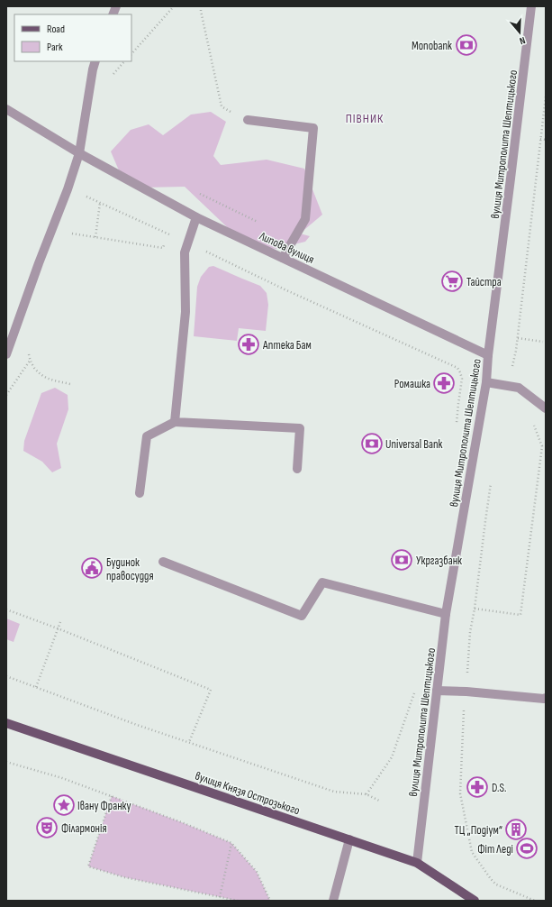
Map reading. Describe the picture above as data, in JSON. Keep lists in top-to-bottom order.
{
  "streets": {
    "main road": ["вулиця Князя Острозького"],
    "street": ["вулиця Митрополита Шептицького", "Липова вулиця"]
  },
  "crossings": [
    ["вулиця Митрополита Шептицького", "Липова вулиця"],
    ["вулиця Митрополита Шептицького", "вулиця Князя Острозького"]
  ],
  "districts": ["ПІВНИК"],
  "places": {
    "bank": ["Monobank", "Universal Bank", "Укргазбанк"],
    "supermarket": ["Тайстра"],
    "pharmacy": ["Аптека Бам", "Ромашка", "D.S."],
    "public building": ["Будинок правосуддя"],
    "place": ["Івану Франку"],
    "theatre": ["Філармонія"],
    "building": ["ТЦ „Подіум“"],
    "sports": ["Фіт Леді"]
  },
  "legend": ["Road", "Park"],
  "north": "bottom"
}
